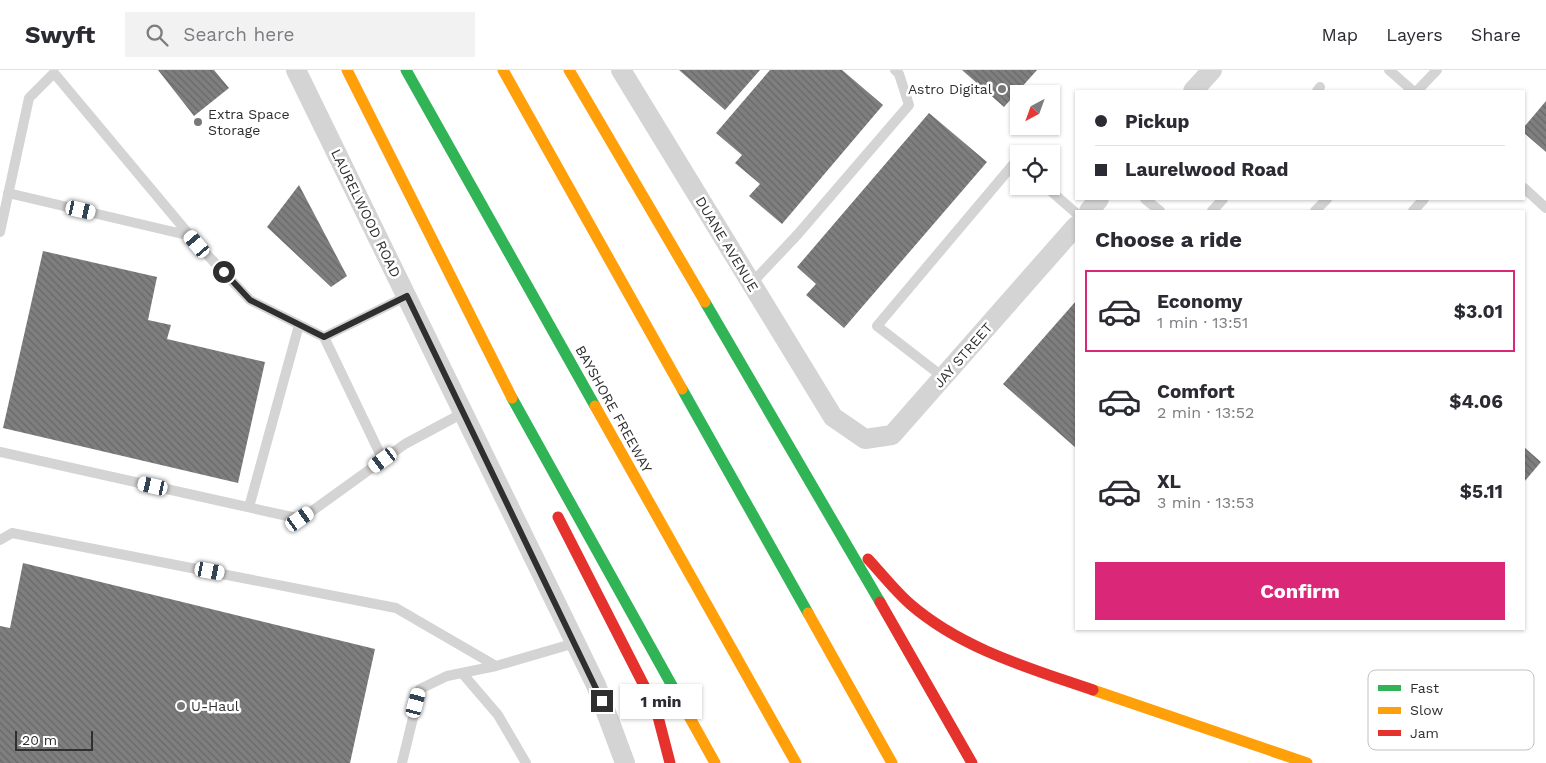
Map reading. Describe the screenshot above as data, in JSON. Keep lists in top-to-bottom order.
{
  "streets": {
    "highway": ["BAYSHORE FREEWAY"],
    "street": ["LAURELWOOD ROAD", "DUANE AVENUE", "JAY STREET"]
  },
  "crossings": [
    ["DUANE AVENUE", "JAY STREET"]
  ],
  "places": ["Astro Digital", "Extra Space Storage", "U-Haul"],
  "legend": ["Fast", "Slow", "Jam"],
  "scale_bar": "20 m",
  "north": "bottom left",
  "page": {
    "header": "Swyft",
    "search": "Search here",
    "nav": ["Map", "Layers", "Share"],
    "banner": ["Pickup", "Laurelwood Road"],
    "heading": "Choose a ride",
    "list": [
      {
        "name": "Economy",
        "note": "1 min · 13:51",
        "value": "$3.01"
      },
      {
        "name": "Comfort",
        "note": "2 min · 13:52",
        "value": "$4.06"
      },
      {
        "name": "XL",
        "note": "3 min · 13:53",
        "value": "$5.11"
      }
    ],
    "buttons": "Confirm",
    "bubble": "1 min",
    "scale": "20 m"
  }
}
